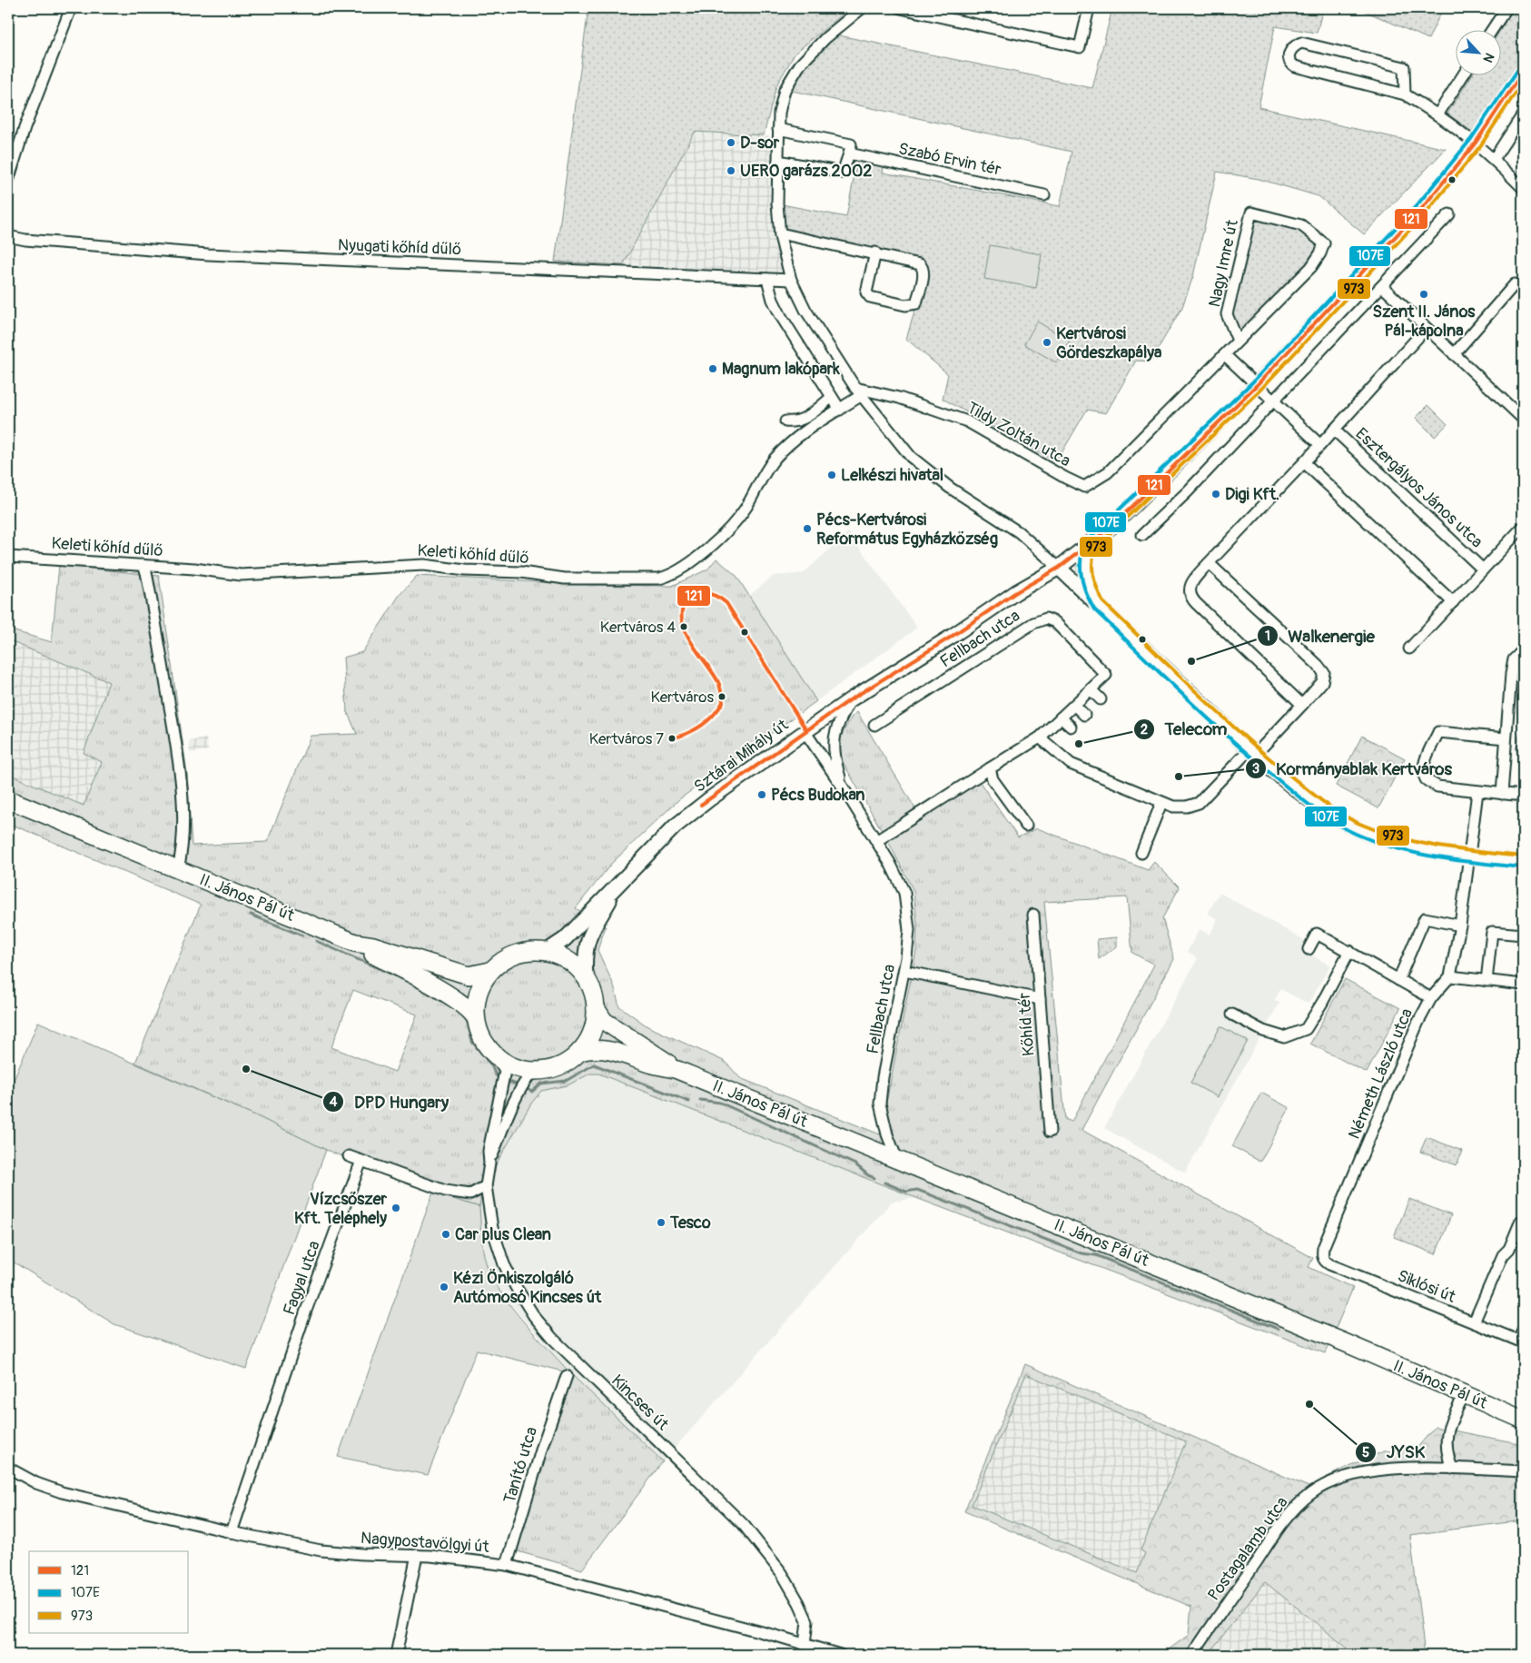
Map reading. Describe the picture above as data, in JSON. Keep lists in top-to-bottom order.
{
  "streets": {
    "main road": ["II. János Pál út"],
    "street": [
      "Szabó Ervin tér",
      "Nyugati kőhíd dűlő",
      "Nagy Imre út",
      "Tildy Zoltán utca",
      "Esztergályos János utca",
      "Keleti kőhíd dűlő",
      "Fellbach utca",
      "Sztárai Mihály út",
      "Kőhíd tér",
      "Németh László utca",
      "Fagyal utca",
      "Siklósi út",
      "Kincses út",
      "Tanító utca",
      "Nagypostavölgyi út",
      "Postagalamb utca"
    ]
  },
  "crossings": [
    ["Nagy Imre út", "Tildy Zoltán utca"],
    ["Tildy Zoltán utca", "Keleti kőhíd dűlő"],
    ["Fellbach utca", "Sztárai Mihály út"],
    ["Fellbach utca", "II. János Pál út"],
    ["Sztárai Mihály út", "II. János Pál út"],
    ["Németh László utca", "Siklósi út"],
    ["Fagyal utca", "Nagypostavölgyi út"],
    ["Kincses út", "Nagypostavölgyi út"],
    ["Tanító utca", "Nagypostavölgyi út"]
  ],
  "places": [
    "D-sor",
    "UERO garázs 2002",
    "Szent II. János Pál-kápolna",
    "Kertvárosi Gördeszkapálya",
    "Magnum lakópark",
    "Lelkészi hivatal",
    "Digi Kft.",
    "Pécs-Kertvárosi Református Egyházközség",
    "Kertváros 4",
    "Walkenergie",
    "Kertváros",
    "Kertváros 7",
    "Telecom",
    "Kormányablak Kertváros",
    "Pécs Budokan",
    "DPD Hungary",
    "Vízcsőszer Kft. Telephely",
    "Tesco",
    "Car plus Clean",
    "Kézi Önkiszolgáló Autómosó Kincses út",
    "JYSK"
  ],
  "lines": ["transit line 107E", "transit line 121", "transit line 973"],
  "legend": ["121", "107E", "973"],
  "north": "bottom right"
}
